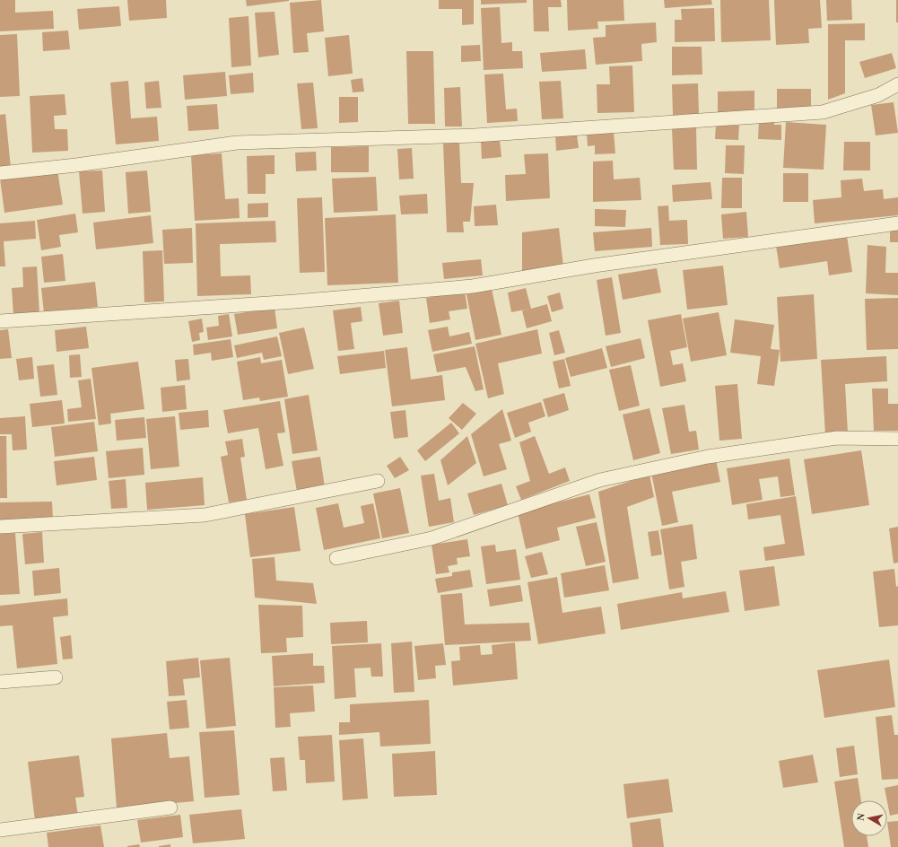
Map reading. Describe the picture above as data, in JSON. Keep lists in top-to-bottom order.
{
  "north": "left"
}
